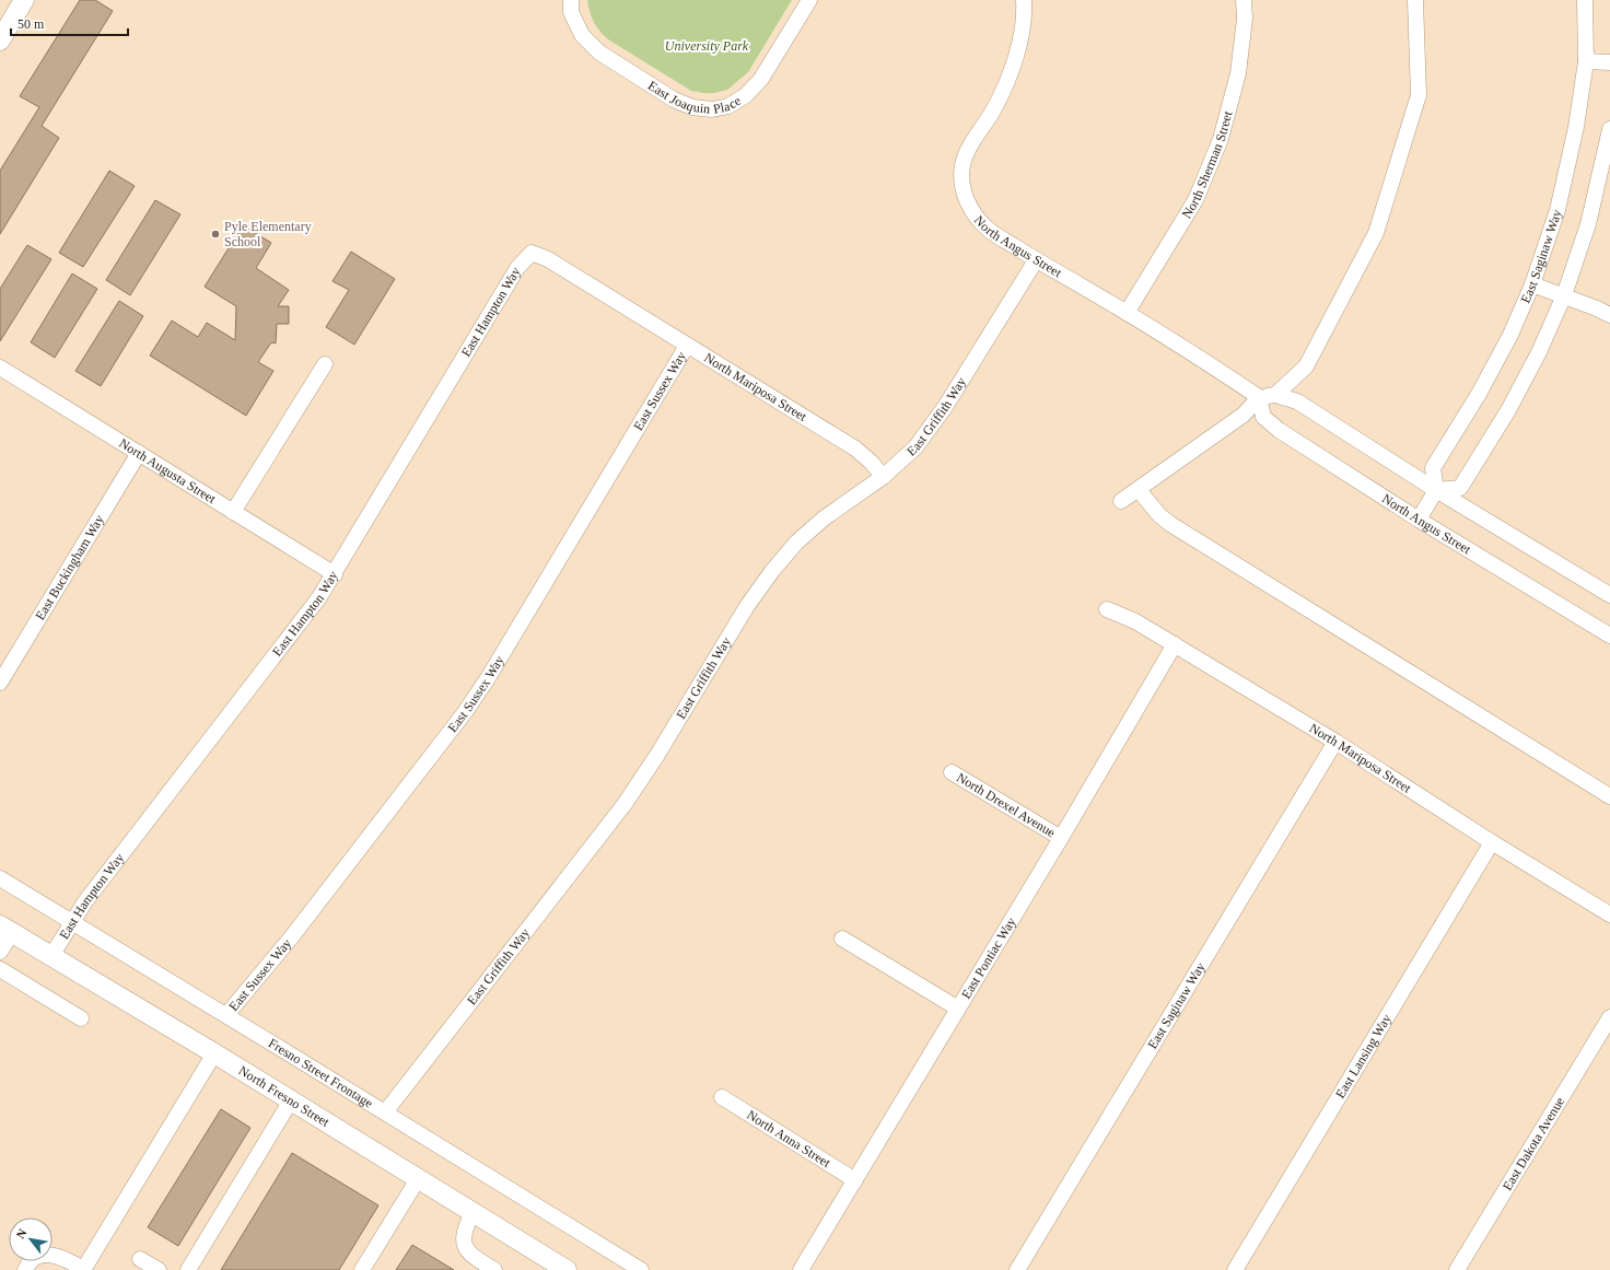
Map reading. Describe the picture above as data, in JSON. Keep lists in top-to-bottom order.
{
  "streets": {
    "main road": ["North Fresno Street"],
    "street": [
      "East Joaquin Place",
      "North Sherman Street",
      "North Angus Street",
      "East Saginaw Way",
      "East Hampton Way",
      "North Mariposa Street",
      "East Sussex Way",
      "East Griffith Way",
      "North Augusta Street",
      "East Buckingham Way",
      "North Drexel Avenue",
      "East Pontiac Way",
      "East Lansing Way",
      "Fresno Street Frontage",
      "North Anna Street",
      "East Dakota Avenue"
    ]
  },
  "crossings": [
    ["North Sherman Street", "North Angus Street"],
    ["North Angus Street", "East Griffith Way"],
    ["East Saginaw Way", "North Mariposa Street"],
    ["East Hampton Way", "North Mariposa Street"],
    ["East Hampton Way", "North Augusta Street"],
    ["East Hampton Way", "Fresno Street Frontage"],
    ["East Hampton Way", "North Fresno Street"],
    ["North Mariposa Street", "East Sussex Way"],
    ["North Mariposa Street", "East Griffith Way"],
    ["North Mariposa Street", "East Pontiac Way"],
    ["North Mariposa Street", "East Lansing Way"],
    ["East Sussex Way", "Fresno Street Frontage"],
    ["East Griffith Way", "Fresno Street Frontage"],
    ["North Augusta Street", "East Buckingham Way"],
    ["North Drexel Avenue", "East Pontiac Way"],
    ["East Pontiac Way", "North Anna Street"]
  ],
  "parks": ["University Park"],
  "places": ["Pyle Elementary School"],
  "scale_bar": "50 m",
  "north": "top left"
}
